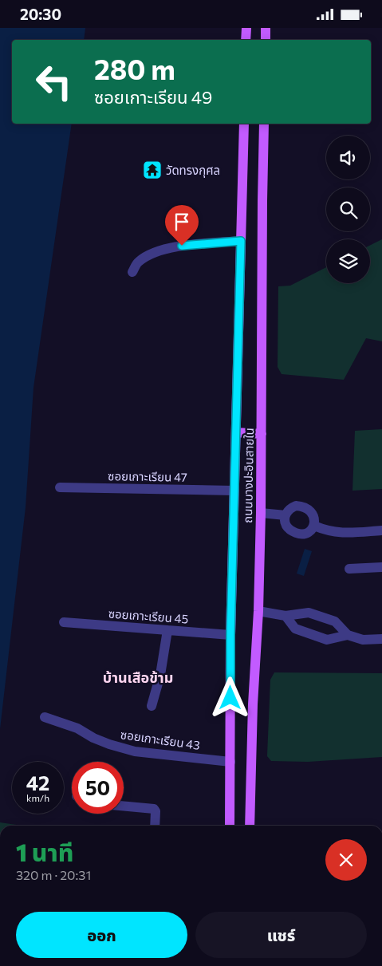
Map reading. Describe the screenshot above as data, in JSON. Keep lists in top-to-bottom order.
{
  "streets": {
    "main road": ["ถนนบางปะอินสายใน"],
    "street": ["ซอยเกาะเรียน 47", "ซอยเกาะเรียน 45", "ซอยเกาะเรียน 43"]
  },
  "crossings": [
    ["ถนนบางปะอินสายใน", "ซอยเกาะเรียน 47"],
    ["ถนนบางปะอินสายใน", "ซอยเกาะเรียน 45"],
    ["ถนนบางปะอินสายใน", "ซอยเกาะเรียน 43"]
  ],
  "districts": ["บ้านเสือข้าม"],
  "places": {
    "temple": ["วัดทรงกุศล"]
  },
  "page": {
    "status": "20:30",
    "turn": ["280 m", "ซอยเกาะเรียน 49"],
    "speed": "42 km/h",
    "limit": "50",
    "heading": ["1 นาที", "320 m · 20:31"],
    "buttons": ["ออก", "แชร์"]
  }
}
